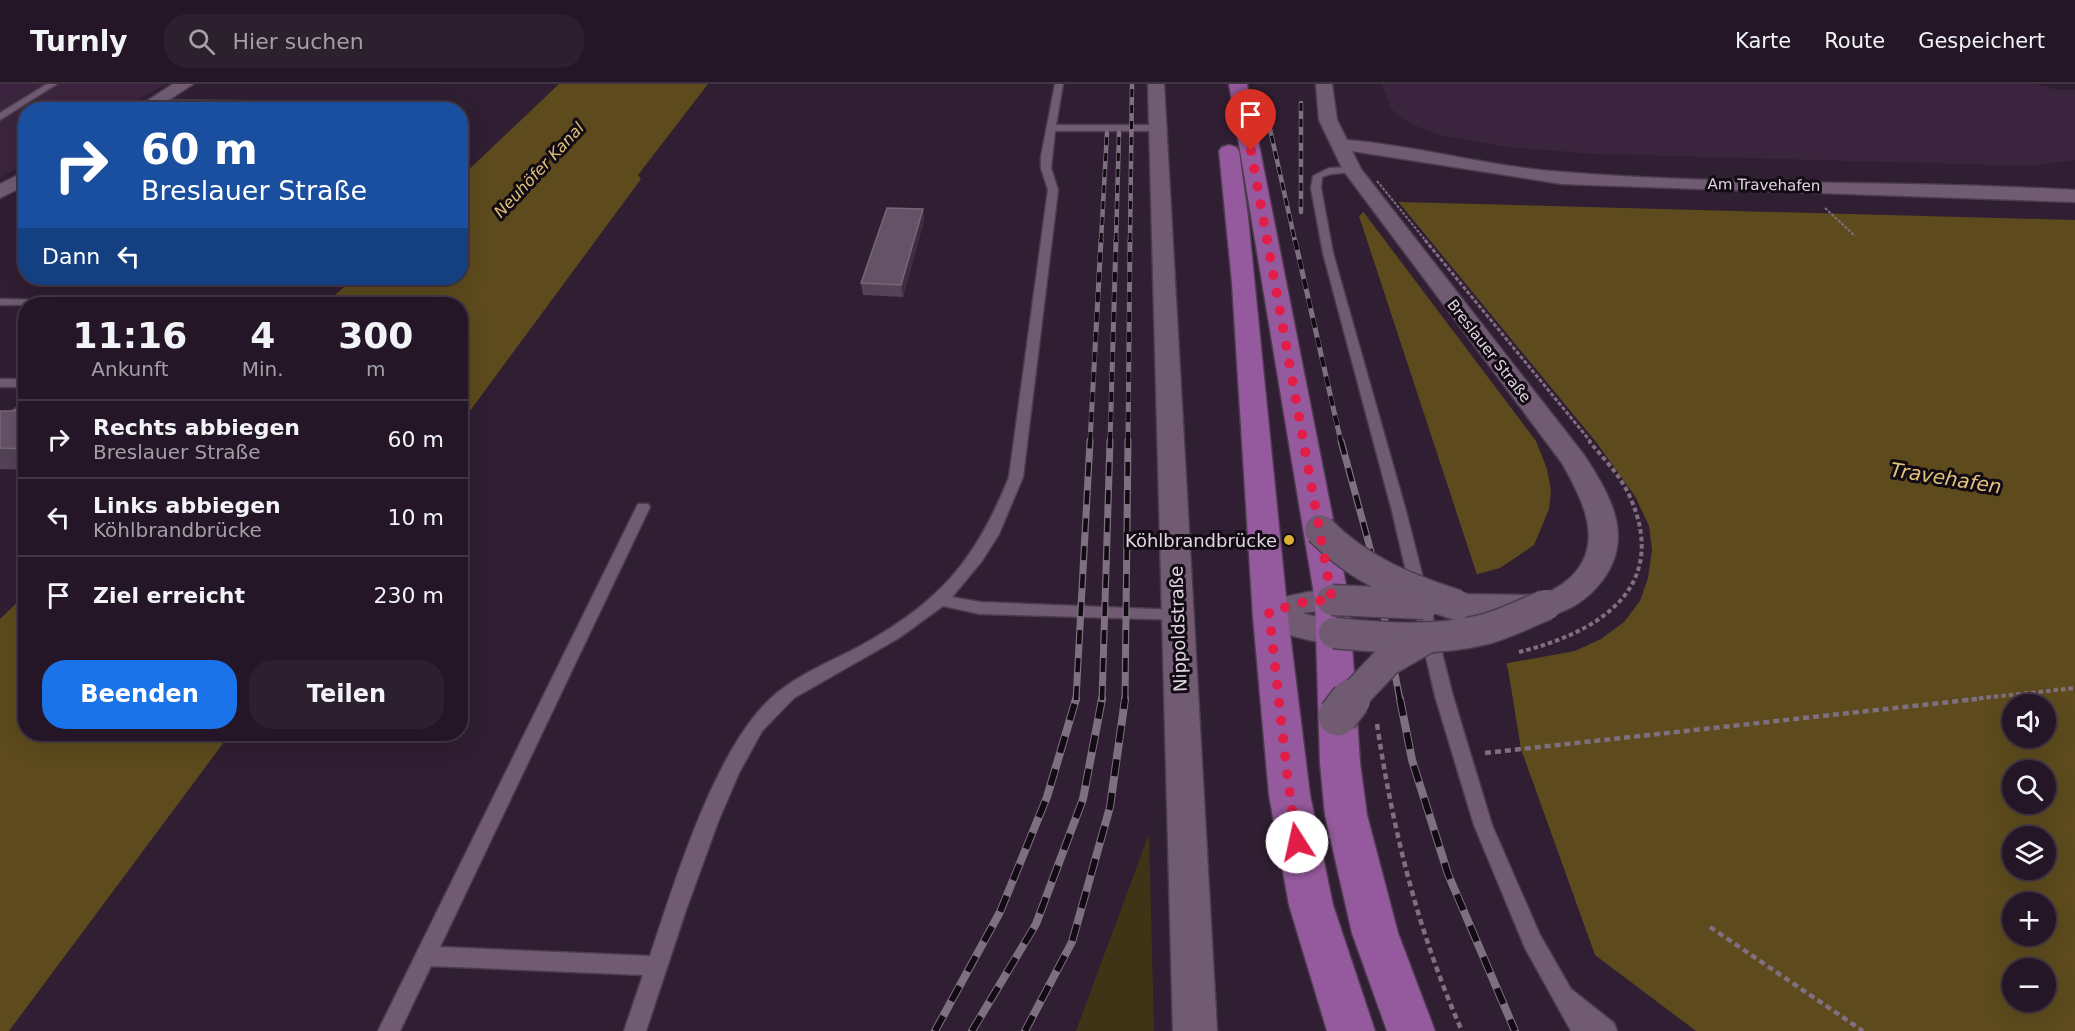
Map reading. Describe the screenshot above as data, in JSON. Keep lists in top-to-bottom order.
{
  "streets": {
    "street": ["Am Travehafen", "Breslauer Straße", "Nippoldstraße"]
  },
  "crossings": [
    ["Am Travehafen", "Breslauer Straße"]
  ],
  "water": ["Neuhöfer Kanal", "Travehafen"],
  "places": ["Köhlbrandbrücke"],
  "page": {
    "header": "Turnly",
    "search": "Hier suchen",
    "nav": ["Karte", "Route", "Gespeichert"],
    "turn": ["60 m", "Breslauer Straße"],
    "then": "Dann",
    "eta": [
      "11:16",
      "Ankunft",
      "4",
      "Min.",
      "300",
      "m"
    ],
    "list": [
      {
        "name": "Rechts abbiegen",
        "note": "Breslauer Straße",
        "value": "60 m"
      },
      {
        "name": "Links abbiegen",
        "note": "Köhlbrandbrücke",
        "value": "10 m"
      },
      {
        "name": "Ziel erreicht",
        "value": "230 m"
      }
    ],
    "buttons": ["Beenden", "Teilen"],
    "map_buttons": ["+", "−"]
  }
}
